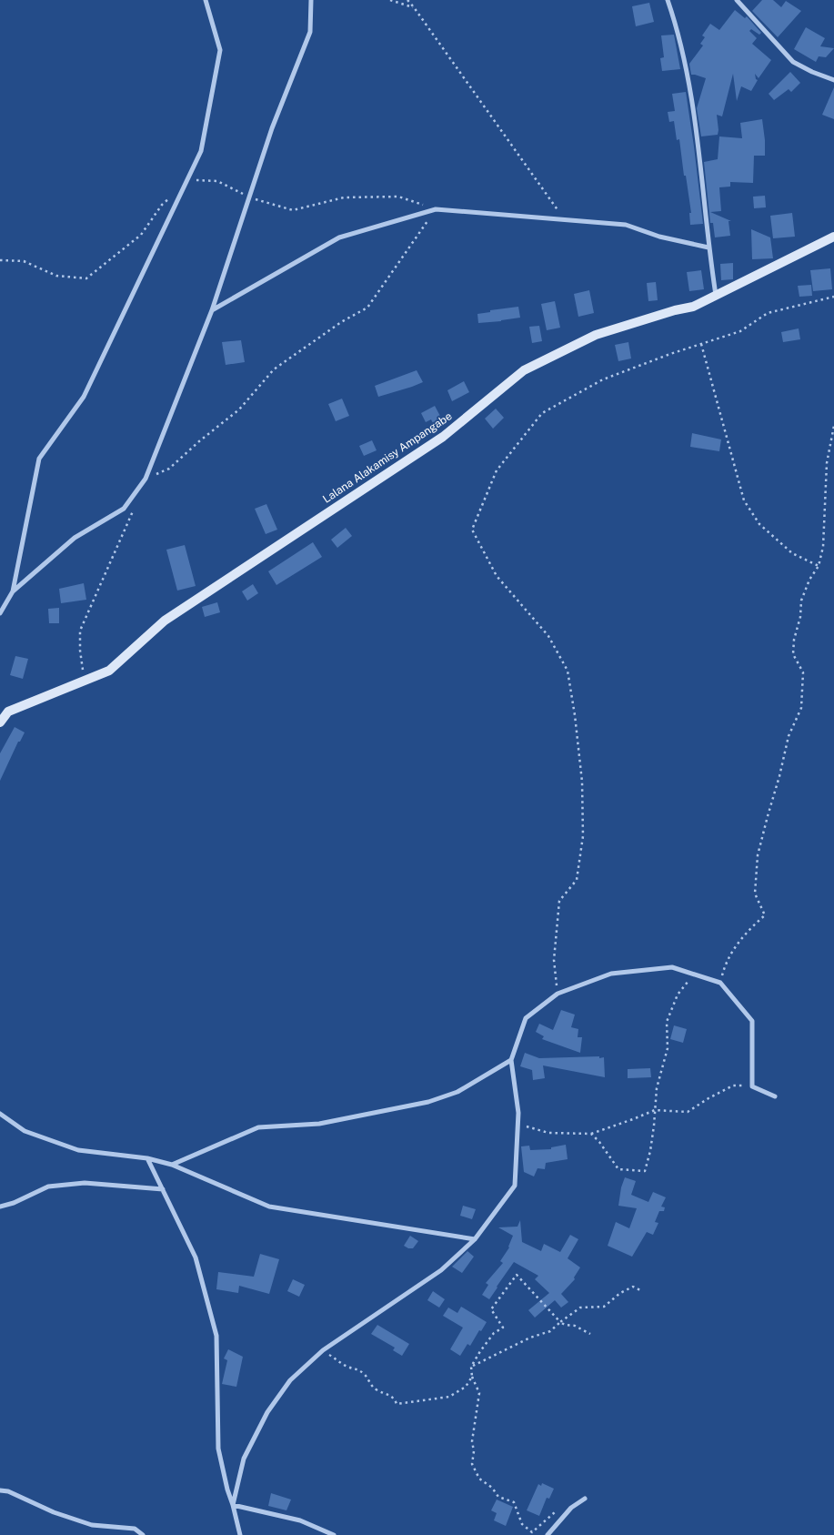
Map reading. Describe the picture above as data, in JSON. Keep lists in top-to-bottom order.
{
  "streets": {
    "street": ["Lalana Alakamisy Ampangabe"]
  }
}
